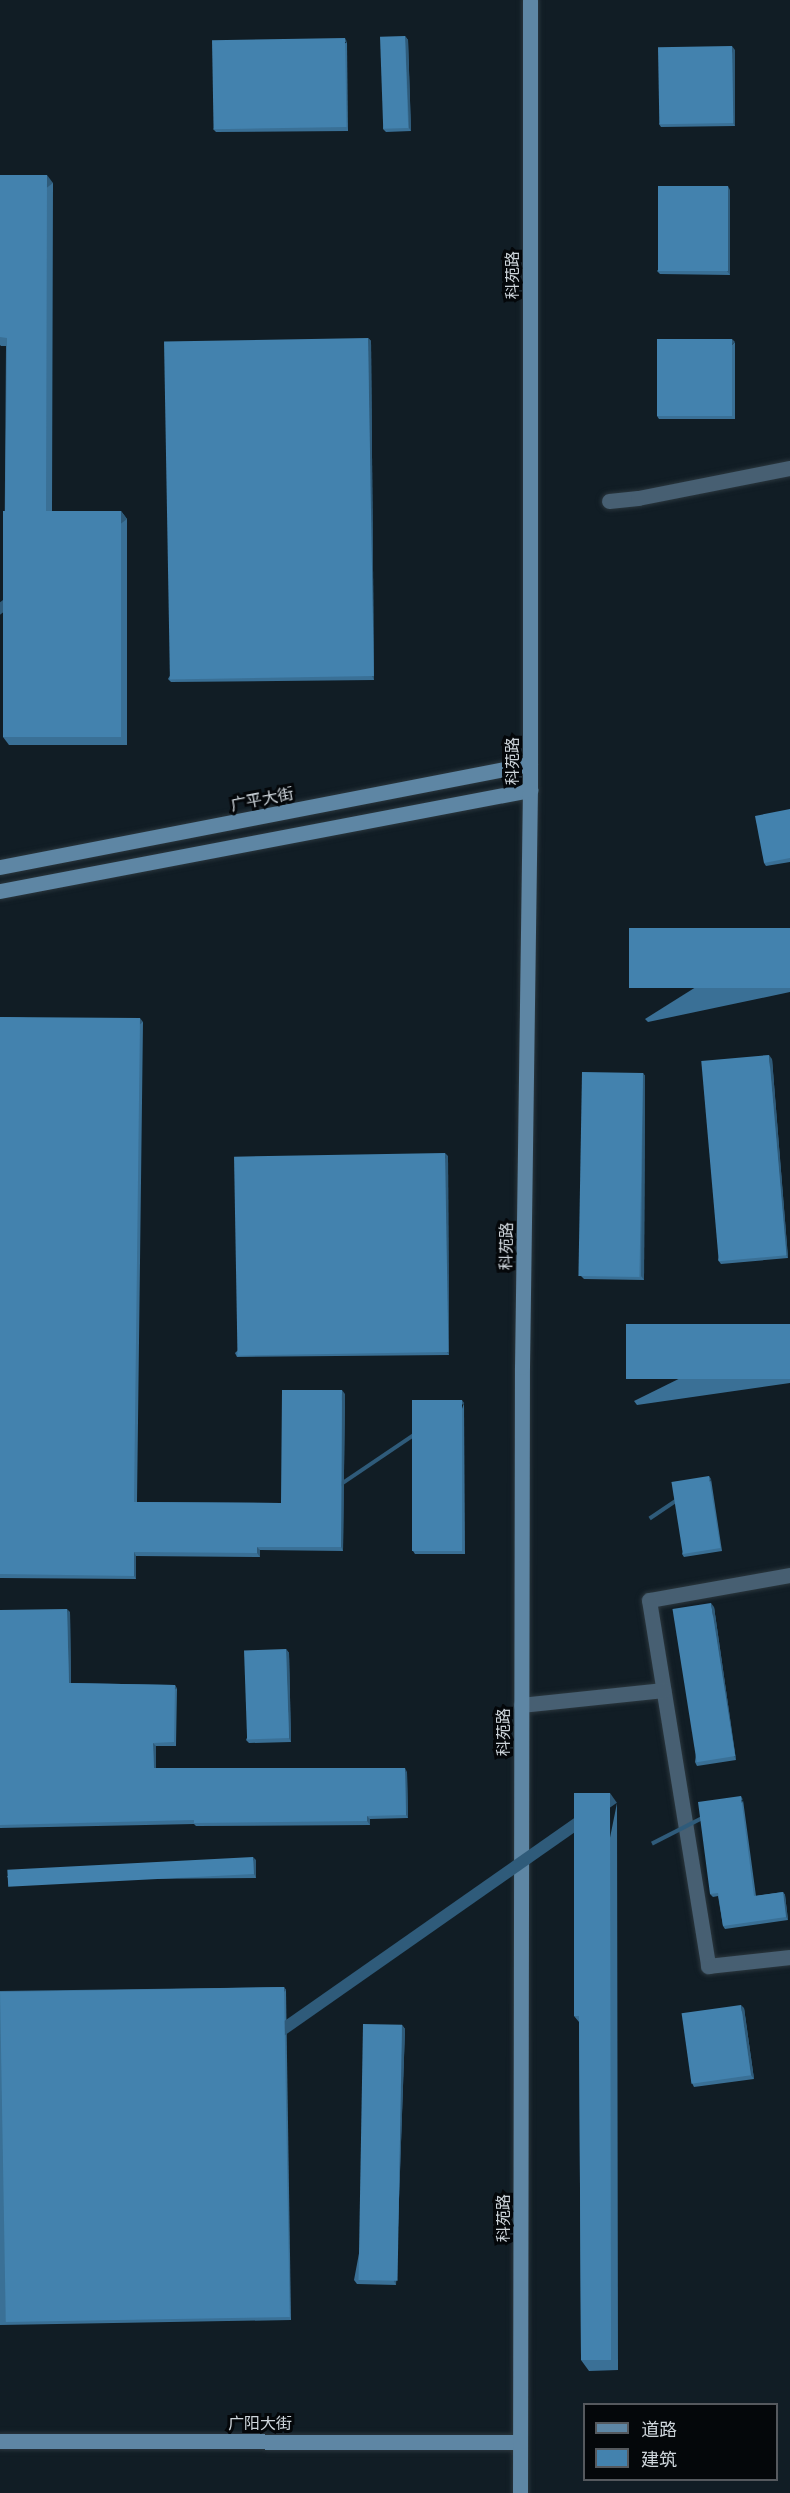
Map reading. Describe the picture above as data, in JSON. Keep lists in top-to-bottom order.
{
  "streets": {
    "street": ["科苑路", "广平大街", "广阳大街"]
  },
  "crossings": [
    ["科苑路", "广平大街"],
    ["科苑路", "广阳大街"]
  ],
  "legend": ["道路", "建筑"]
}
